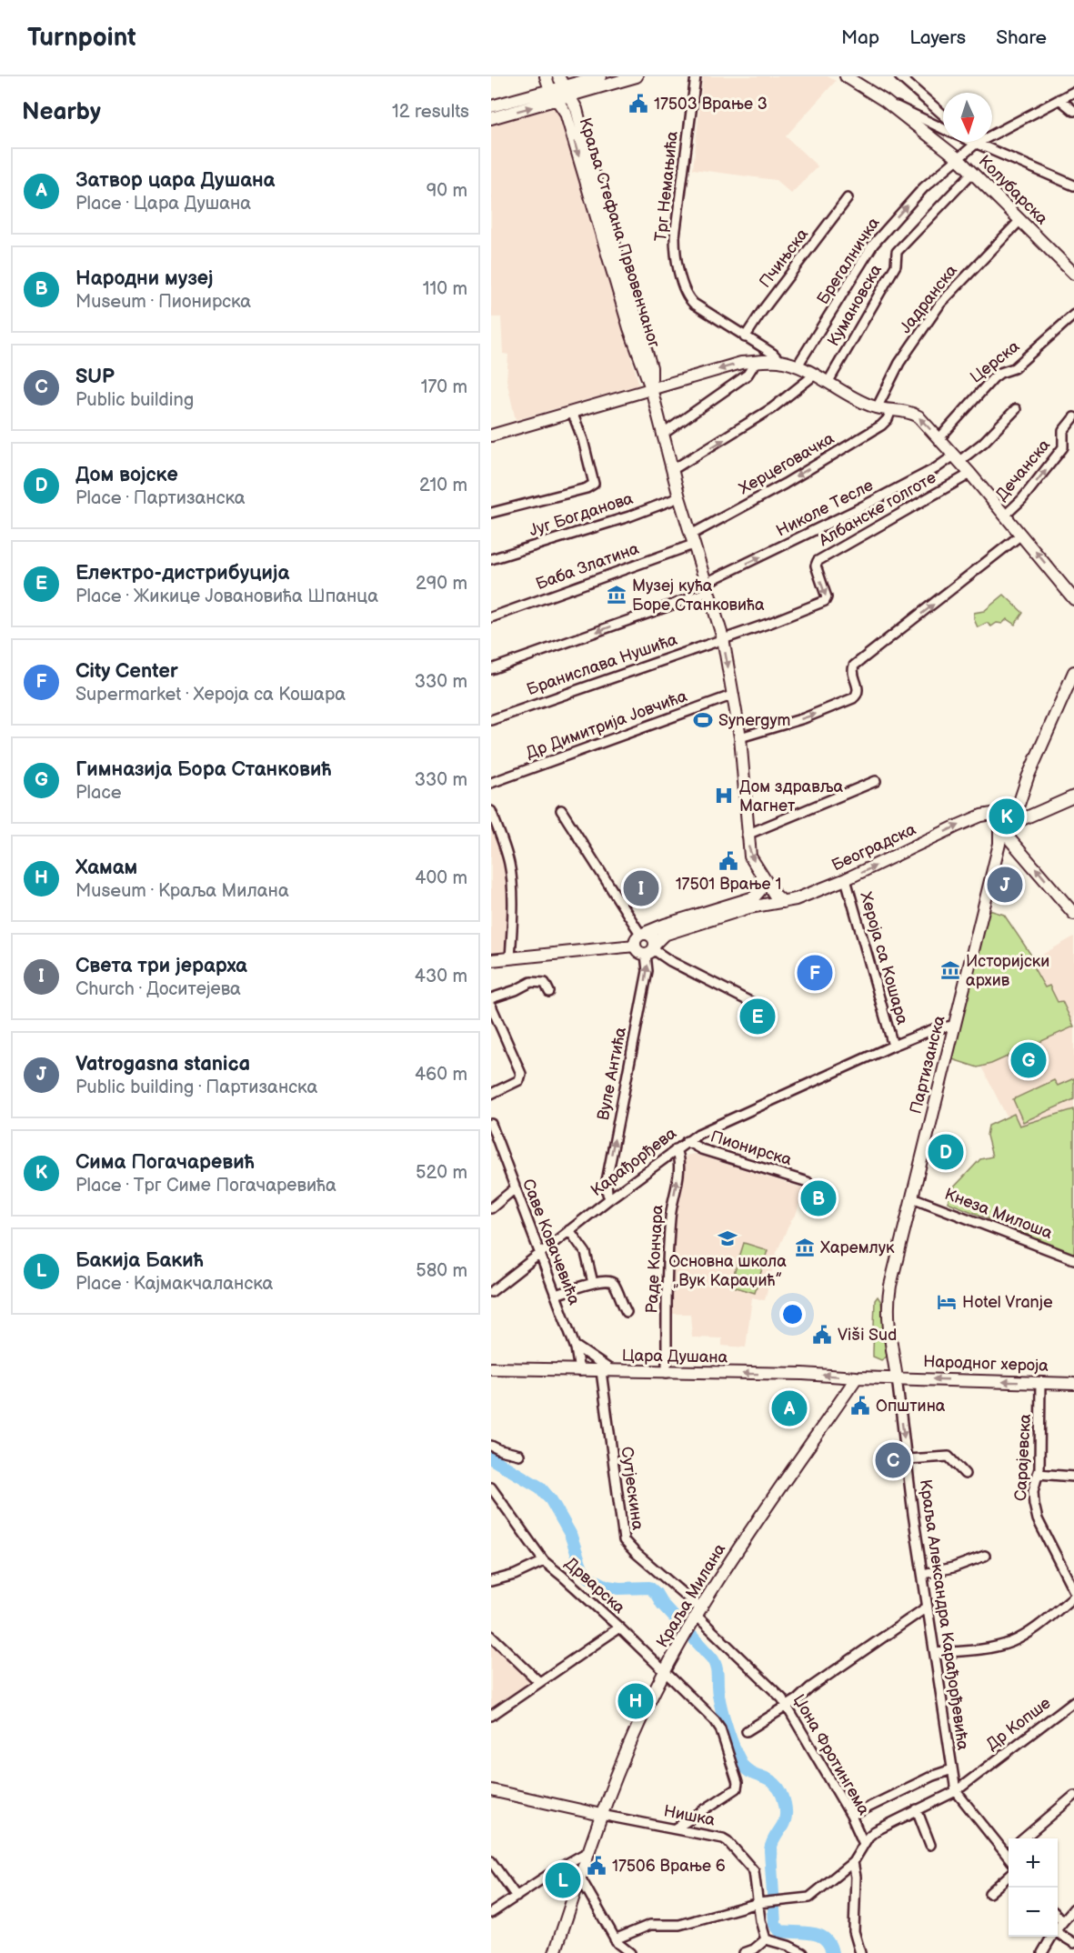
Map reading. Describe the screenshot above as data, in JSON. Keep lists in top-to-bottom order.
{
  "streets": {
    "street": [
      "Трг Немањића",
      "Колубарска",
      "Краља Стефана Првовенчаног",
      "Пчињска",
      "Брегалничка",
      "Јадранска",
      "Кумановска",
      "Церска",
      "Херцеговачка",
      "Дечанска",
      "Николе Тесле",
      "Албанске голготе",
      "Југ Богданова",
      "Баба Златина",
      "Бранислава Нушића",
      "Др Димитрија Јовчића",
      "Београдска",
      "Хероја са Кошара",
      "Партизанска",
      "Вуле Антића",
      "Пионирска",
      "Карађорђева",
      "Кнеза Милоша",
      "Саве Ковачевића",
      "Раде Кончара",
      "Цара Душана",
      "Народног хероја",
      "Сарајевска",
      "Сутјескина",
      "Дрварска",
      "Краља Милана",
      "Краља Александра Карађорђевића",
      "Др Копше",
      "Џона Фротингема",
      "Нишка"
    ]
  },
  "crossings": [
    ["Трг Немањића", "Пчињска"],
    ["Колубарска", "Брегалничка"],
    ["Колубарска", "Јадранска"],
    ["Колубарска", "Кумановска"],
    ["Краља Стефана Првовенчаног", "Херцеговачка"],
    ["Краља Стефана Првовенчаног", "Николе Тесле"],
    ["Краља Стефана Првовенчаног", "Албанске голготе"],
    ["Краља Стефана Првовенчаног", "Југ Богданова"],
    ["Краља Стефана Првовенчаног", "Баба Златина"],
    ["Краља Стефана Првовенчаног", "Бранислава Нушића"],
    ["Краља Стефана Првовенчаног", "Др Димитрија Јовчића"],
    ["Краља Стефана Првовенчаног", "Београдска"],
    ["Херцеговачка", "Баба Златина"],
    ["Албанске голготе", "Бранислава Нушића"],
    ["Београдска", "Хероја са Кошара"],
    ["Београдска", "Партизанска"],
    ["Београдска", "Вуле Антића"],
    ["Хероја са Кошара", "Карађорђева"],
    ["Партизанска", "Карађорђева"],
    ["Партизанска", "Кнеза Милоша"],
    ["Партизанска", "Цара Душана"],
    ["Партизанска", "Народног хероја"],
    ["Партизанска", "Краља Александра Карађорђевића"],
    ["Вуле Антића", "Карађорђева"],
    ["Пионирска", "Карађорђева"],
    ["Карађорђева", "Саве Ковачевића"],
    ["Карађорђева", "Раде Кончара"],
    ["Саве Ковачевића", "Цара Душана"],
    ["Раде Кончара", "Цара Душана"],
    ["Цара Душана", "Народног хероја"],
    ["Цара Душана", "Сутјескина"],
    ["Цара Душана", "Краља Милана"],
    ["Цара Душана", "Краља Александра Карађорђевића"],
    ["Народног хероја", "Сарајевска"],
    ["Народног хероја", "Краља Александра Карађорђевића"],
    ["Сутјескина", "Краља Милана"],
    ["Сутјескина", "Џона Фротингема"],
    ["Дрварска", "Краља Милана"],
    ["Дрварска", "Нишка"],
    ["Краља Милана", "Џона Фротингема"],
    ["Краља Милана", "Нишка"],
    ["Краља Александра Карађорђевића", "Др Копше"],
    ["Др Копше", "Џона Фротингема"]
  ],
  "one_way": [
    "Брегалничка",
    "Дечанска",
    "Албанске голготе",
    "Вуле Антића",
    "Раде Кончара",
    "Цара Душана",
    "Народног хероја"
  ],
  "places": {
    "public building": [
      "17503 Врање 3",
      "17501 Врање 1",
      "Viši Sud",
      "Општина",
      "17506 Врање 6"
    ],
    "museum": ["Музеј кућа Боре Станковића", "Историјски архив", "Харемлук"],
    "sports": ["Synergym"],
    "hospital": ["Дом здравља Магнет"],
    "school or university": ["Основна школа „Вук Караџић”"],
    "hotel": ["Hotel Vranje"]
  },
  "north": "bottom",
  "page": {
    "header": "Turnpoint",
    "nav": ["Map", "Layers", "Share"],
    "heading": ["Nearby", "12 results"],
    "list": [
      {
        "mark": "A",
        "name": "Затвор цара Душана",
        "note": "Place · Цара Душана",
        "value": "90 m"
      },
      {
        "mark": "B",
        "name": "Народни музеј",
        "note": "Museum · Пионирска",
        "value": "110 m"
      },
      {
        "mark": "C",
        "name": "SUP",
        "note": "Public building",
        "value": "170 m"
      },
      {
        "mark": "D",
        "name": "Дом војске",
        "note": "Place · Партизанска",
        "value": "210 m"
      },
      {
        "mark": "E",
        "name": "Електро-дистрибуција",
        "note": "Place · Жикице Јовановића Шпанца",
        "value": "290 m"
      },
      {
        "mark": "F",
        "name": "City Center",
        "note": "Supermarket · Хероја са Кошара",
        "value": "330 m"
      },
      {
        "mark": "G",
        "name": "Гимназија Бора Станковић",
        "note": "Place",
        "value": "330 m"
      },
      {
        "mark": "H",
        "name": "Хамам",
        "note": "Museum · Краља Милана",
        "value": "400 m"
      },
      {
        "mark": "I",
        "name": "Света три јерарха",
        "note": "Church · Доситејева",
        "value": "430 m"
      },
      {
        "mark": "J",
        "name": "Vatrogasna stanica",
        "note": "Public building · Партизанска",
        "value": "460 m"
      },
      {
        "mark": "K",
        "name": "Сима Погачаревић",
        "note": "Place · Трг Симе Погачаревића",
        "value": "520 m"
      },
      {
        "mark": "L",
        "name": "Бакија Бакић",
        "note": "Place · Кајмакчаланска",
        "value": "580 m"
      }
    ],
    "pins": [
      "K",
      "J",
      "I",
      "F",
      "E",
      "G",
      "D",
      "B",
      "A",
      "C",
      "H",
      "L"
    ],
    "map_buttons": ["+", "−"]
  }
}
